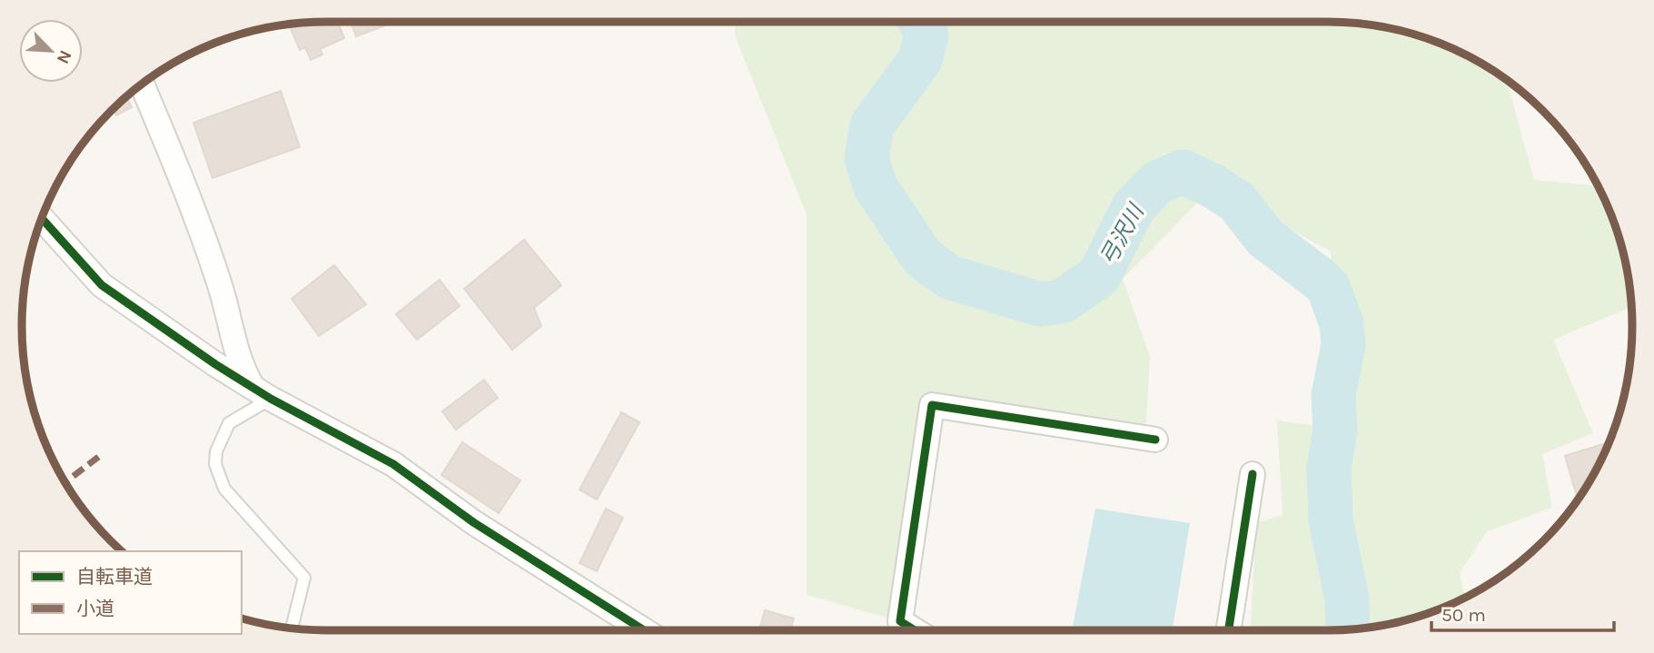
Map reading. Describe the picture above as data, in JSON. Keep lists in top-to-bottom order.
{
  "water": ["弓沢川"],
  "legend": ["自転車道", "小道"],
  "scale_bar": "50 m",
  "north": "bottom right"
}
